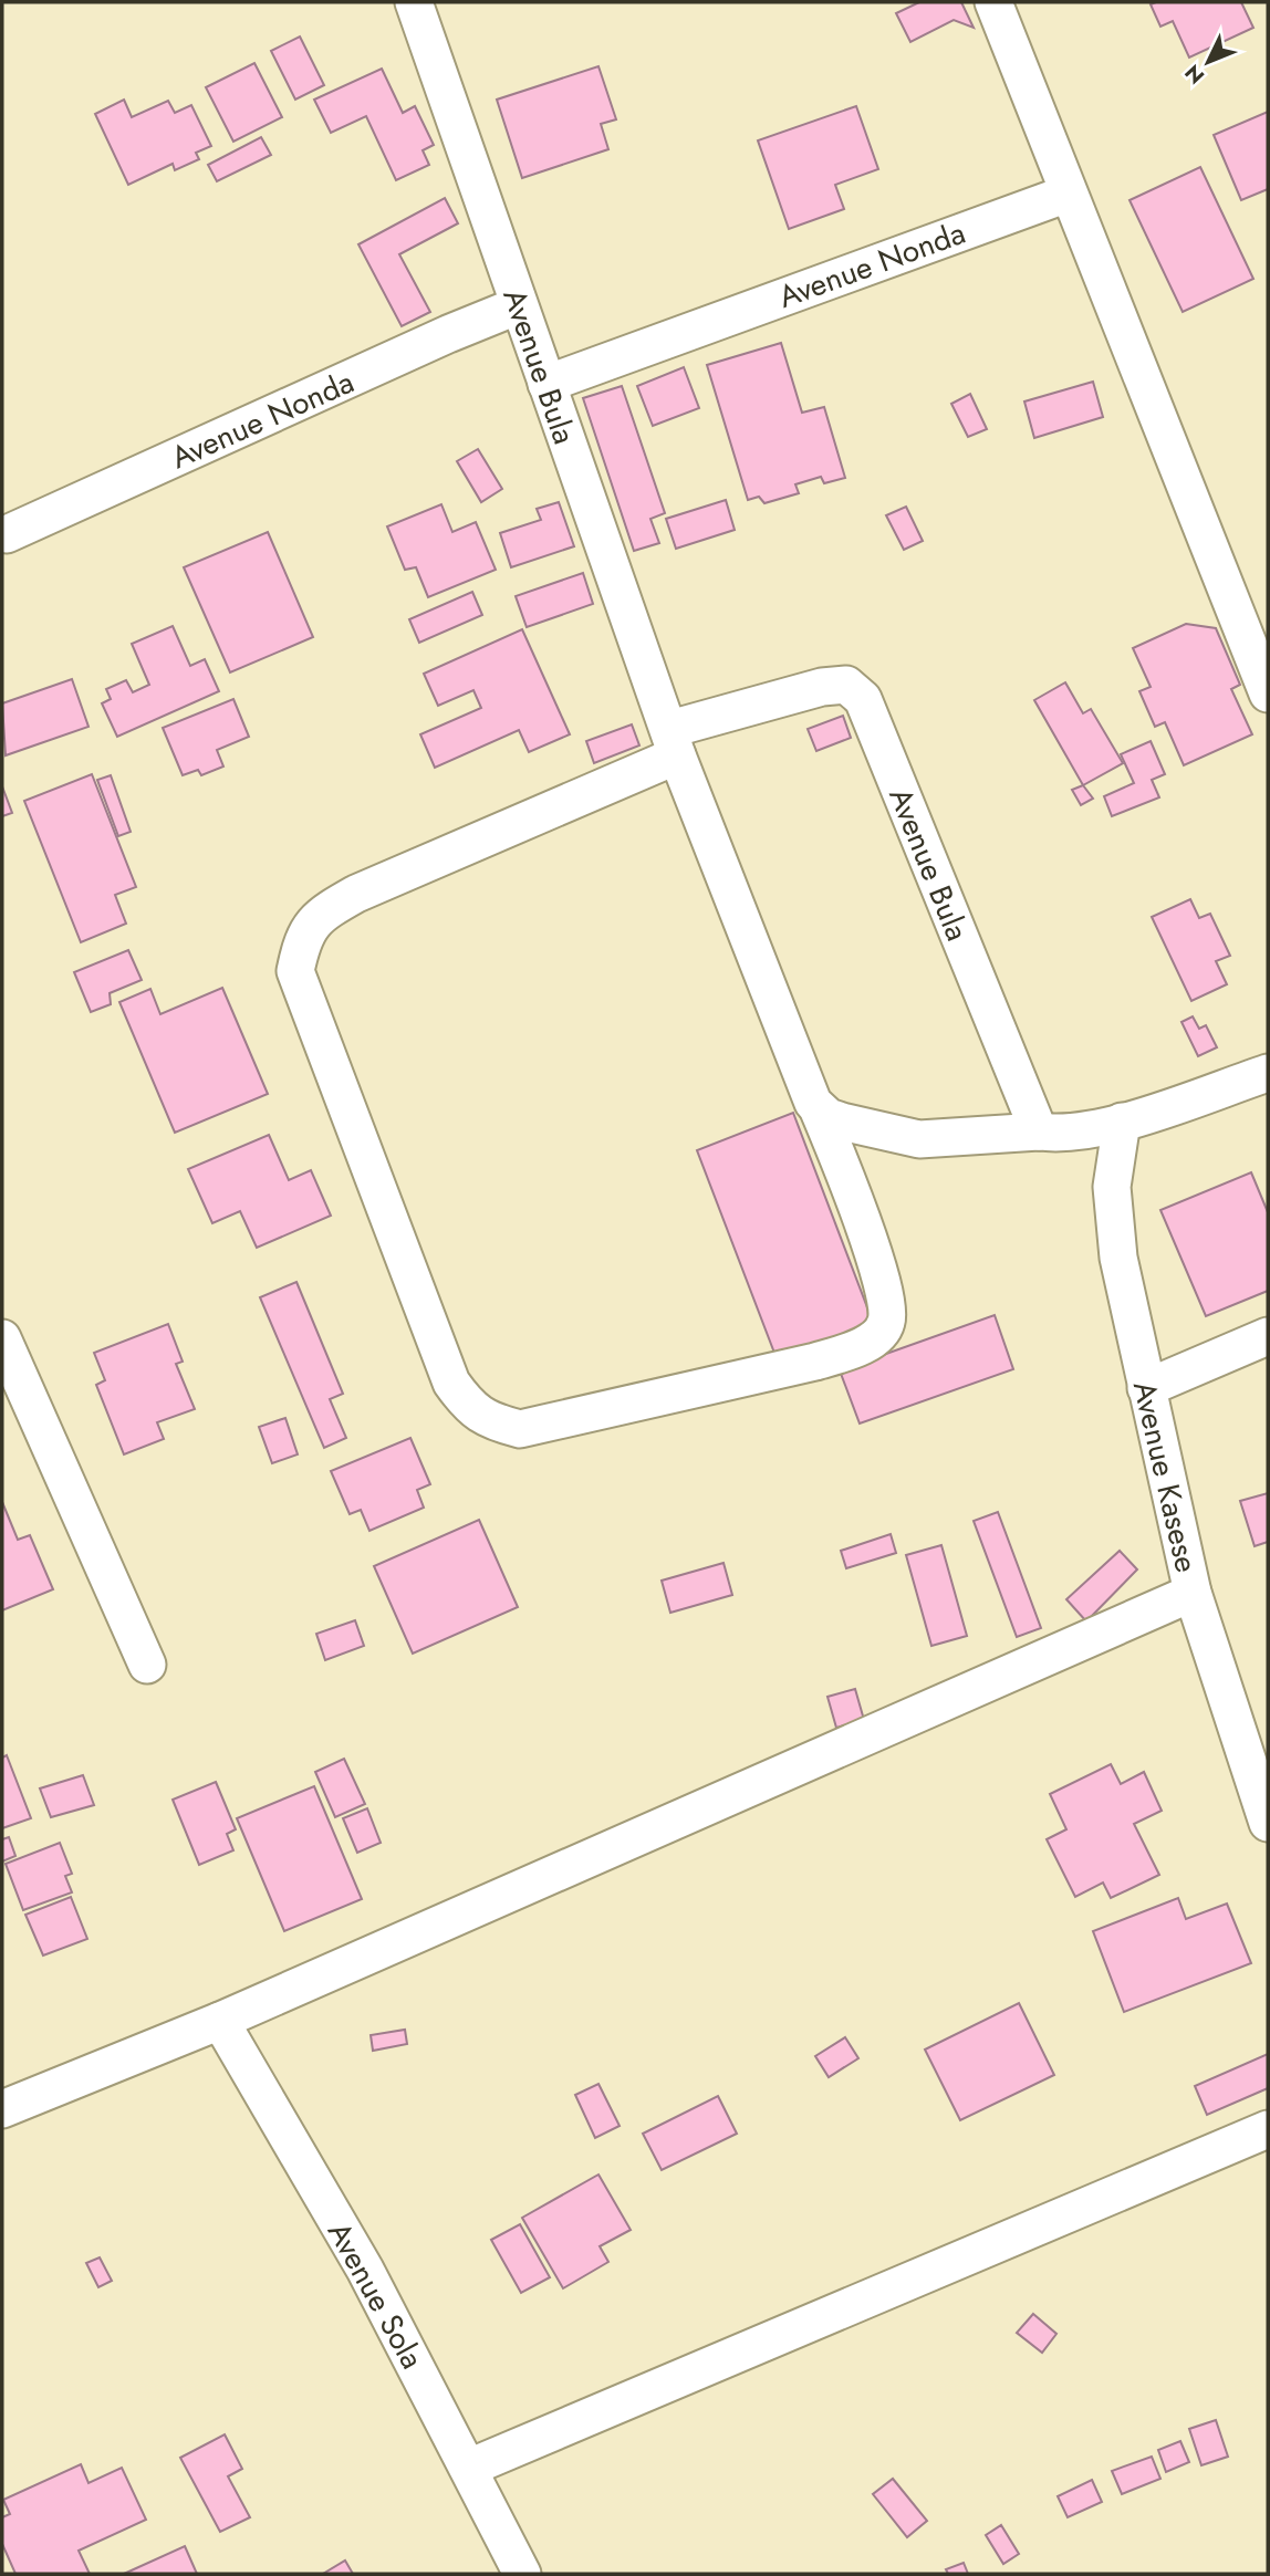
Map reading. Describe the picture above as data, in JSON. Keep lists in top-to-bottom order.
{
  "streets": {
    "street": [
      "Avenue Nonda",
      "Avenue Bula",
      "Avenue Kasese",
      "Avenue Sola"
    ]
  },
  "crossings": [
    ["Avenue Nonda", "Avenue Bula"]
  ],
  "north": "bottom left"
}
